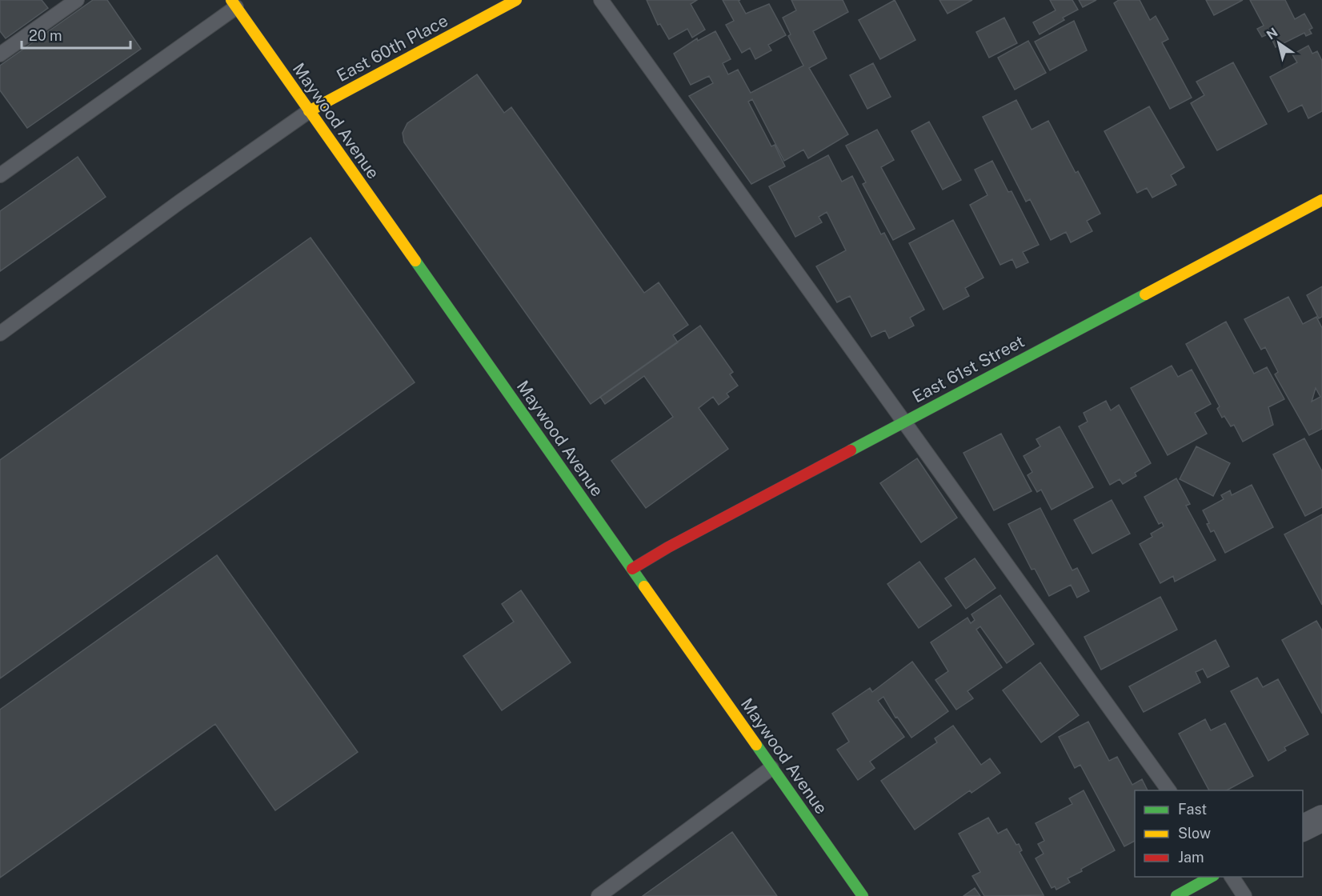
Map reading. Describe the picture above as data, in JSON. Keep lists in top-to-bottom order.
{
  "streets": {
    "street": ["East 60th Place", "Maywood Avenue", "East 61st Street"]
  },
  "crossings": [
    ["East 60th Place", "Maywood Avenue"],
    ["Maywood Avenue", "East 61st Street"]
  ],
  "legend": ["Fast", "Slow", "Jam"],
  "scale_bar": "20 m",
  "north": "top left"
}
